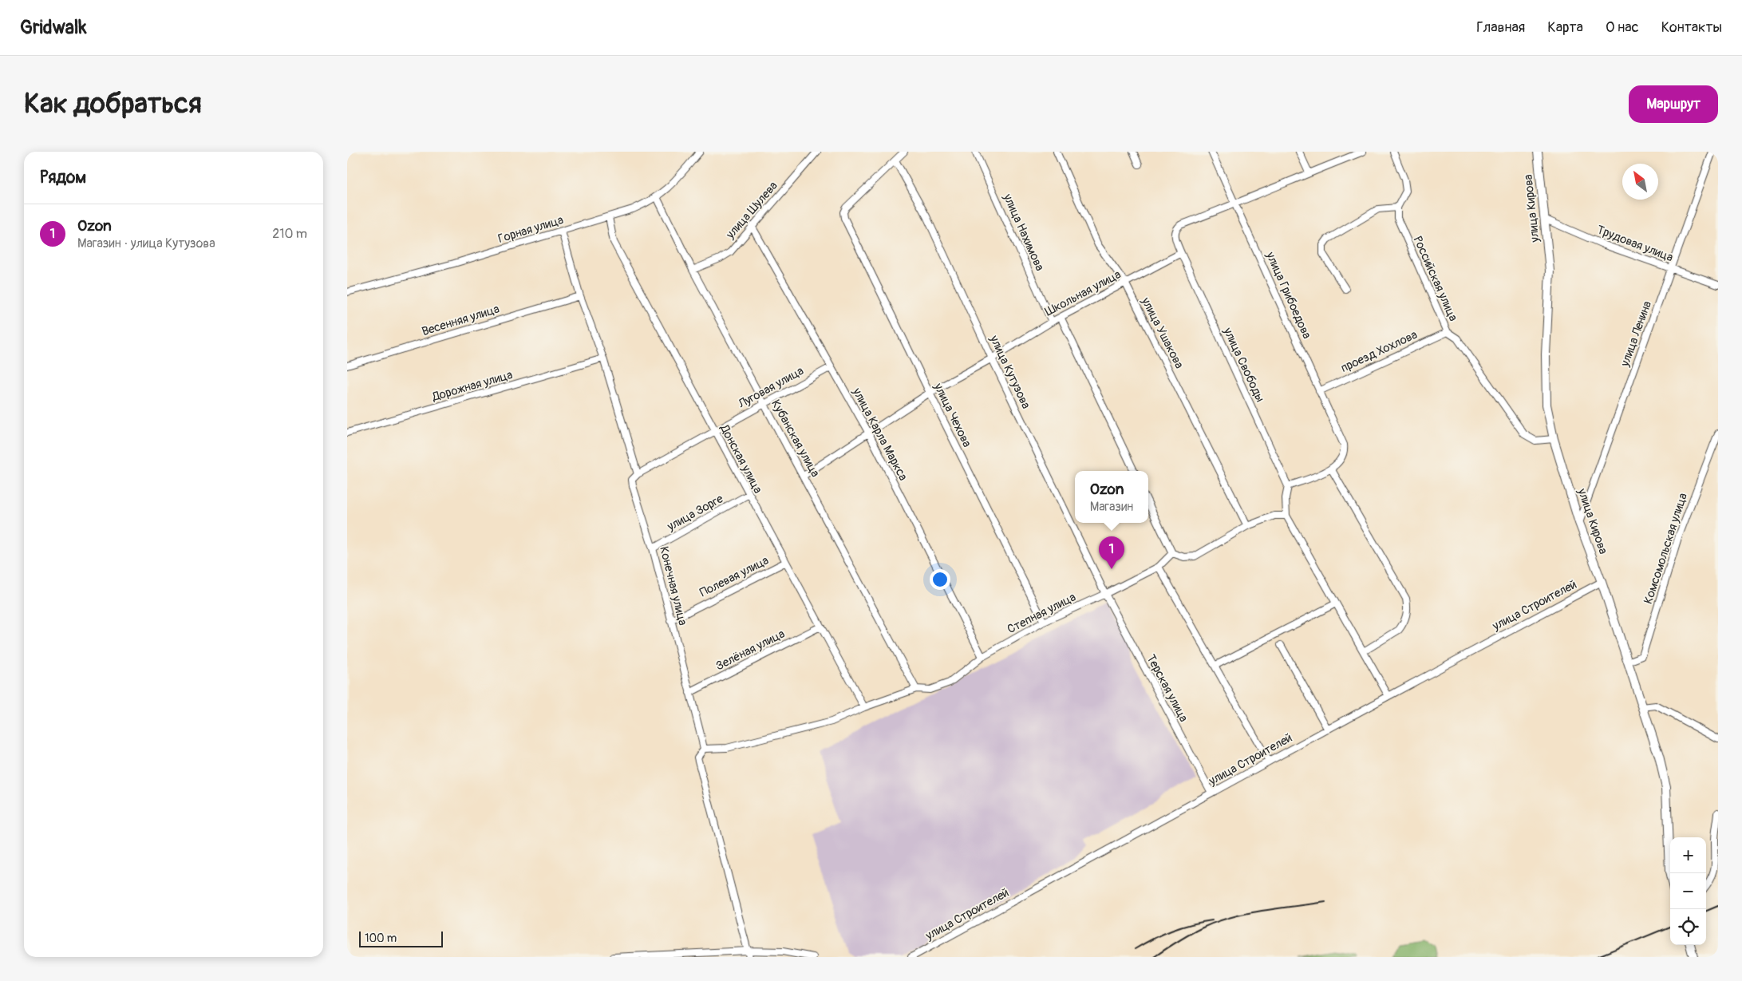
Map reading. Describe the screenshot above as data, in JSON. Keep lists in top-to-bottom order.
{
  "streets": {
    "main road": ["улица Кирова"],
    "street": [
      "улица Шулева",
      "Горная улица",
      "улица Нахимова",
      "Трудовая улица",
      "Российская улица",
      "Школьная улица",
      "улица Грибоедова",
      "Весенняя улица",
      "улица Ушакова",
      "улица Ленина",
      "проезд Хохлова",
      "улица Свободы",
      "улица Кутузова",
      "Дорожная улица",
      "Луговая улица",
      "улица Чехова",
      "улица Карла Маркса",
      "Кубанская улица",
      "Донская улица",
      "улица Зорге",
      "Комсомольская улица",
      "Полевая улица",
      "Конечная улица",
      "улица Строителей",
      "Степная улица",
      "Зелёная улица",
      "Терская улица"
    ]
  },
  "crossings": [
    ["улица Кирова", "Трудовая улица"],
    ["улица Кирова", "Российская улица"],
    ["улица Кирова", "улица Ленина"],
    ["улица Кирова", "Комсомольская улица"],
    ["улица Кирова", "улица Строителей"],
    ["улица Шулева", "улица Карла Маркса"],
    ["улица Шулева", "Кубанская улица"],
    ["Горная улица", "Кубанская улица"],
    ["Горная улица", "Донская улица"],
    ["Горная улица", "Конечная улица"],
    ["улица Нахимова", "Школьная улица"],
    ["Трудовая улица", "улица Ленина"],
    ["Российская улица", "проезд Хохлова"],
    ["Школьная улица", "улица Ушакова"],
    ["Школьная улица", "улица Свободы"],
    ["Школьная улица", "улица Кутузова"],
    ["Школьная улица", "улица Чехова"],
    ["Школьная улица", "улица Карла Маркса"],
    ["Школьная улица", "Кубанская улица"],
    ["улица Грибоедова", "проезд Хохлова"],
    ["Весенняя улица", "Конечная улица"],
    ["улица Кутузова", "улица Чехова"],
    ["улица Кутузова", "Степная улица"],
    ["улица Кутузова", "Терская улица"],
    ["Дорожная улица", "Конечная улица"],
    ["Луговая улица", "улица Карла Маркса"],
    ["Луговая улица", "Кубанская улица"],
    ["Луговая улица", "Донская улица"],
    ["Луговая улица", "Конечная улица"],
    ["улица Чехова", "Степная улица"],
    ["улица Карла Маркса", "Степная улица"],
    ["Кубанская улица", "Степная улица"],
    ["Донская улица", "улица Зорге"],
    ["Донская улица", "Полевая улица"],
    ["Донская улица", "Степная улица"],
    ["Донская улица", "Зелёная улица"],
    ["улица Зорге", "Конечная улица"],
    ["Полевая улица", "Конечная улица"],
    ["Конечная улица", "Степная улица"],
    ["Конечная улица", "Зелёная улица"],
    ["улица Строителей", "Терская улица"],
    ["Степная улица", "Терская улица"]
  ],
  "scale_bar": "100 m",
  "north": "top left",
  "page": {
    "header": "Gridwalk",
    "nav": [
      "Главная",
      "Карта",
      "О нас",
      "Контакты"
    ],
    "buttons": "Маршрут",
    "title": "Как добраться",
    "heading": "Рядом",
    "list": [
      {
        "mark": "1",
        "name": "Ozon",
        "note": "Магазин · улица Кутузова",
        "value": "210 m"
      }
    ],
    "popup": ["Ozon", "Магазин"],
    "pins": "1",
    "map_buttons": ["+", "−"],
    "scale": "100 m"
  }
}
